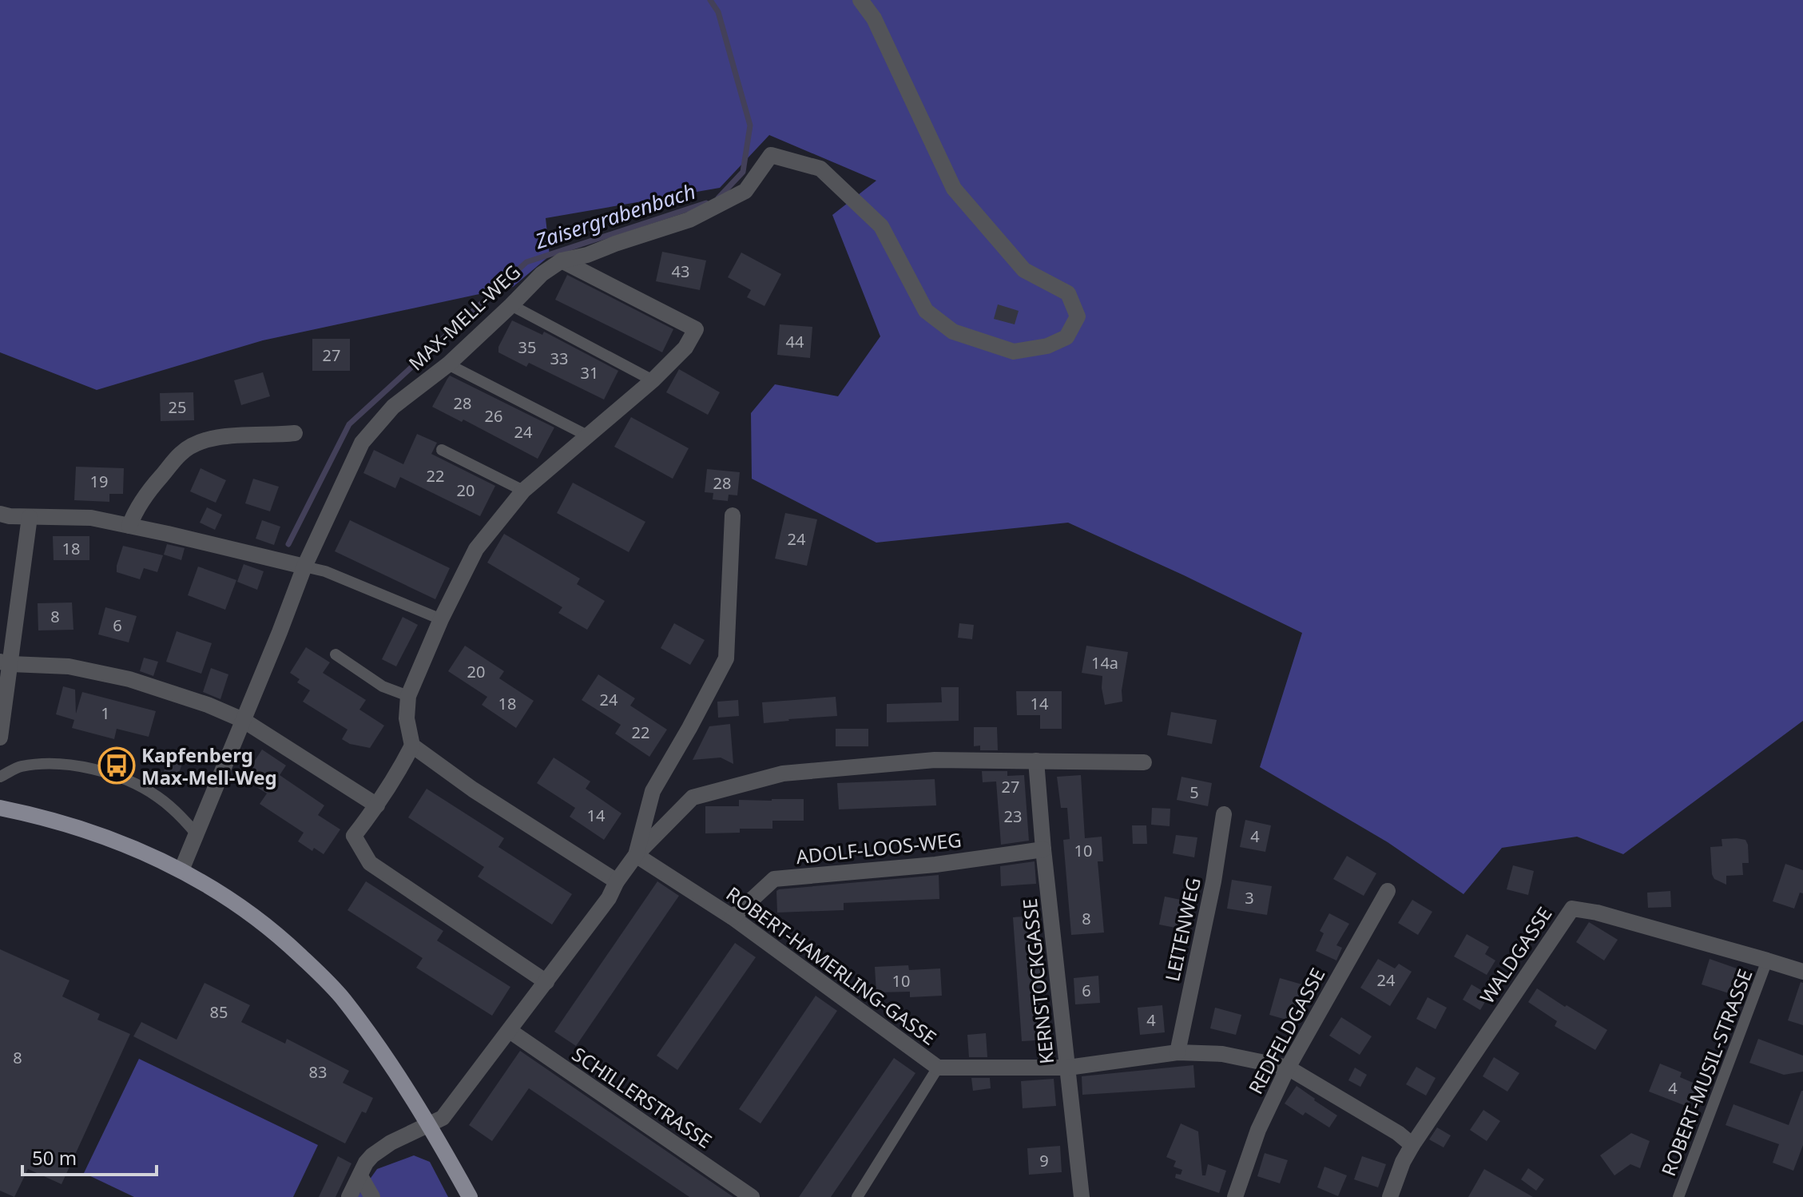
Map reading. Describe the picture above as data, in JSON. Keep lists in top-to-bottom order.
{
  "streets": {
    "street": [
      "MAX-MELL-WEG",
      "ADOLF-LOOS-WEG",
      "LEITENWEG",
      "WALDGASSE",
      "ROBERT-HAMERLING-GASSE",
      "KERNSTOCKGASSE",
      "REDFELDGASSE",
      "SCHILLERSTRASSE"
    ],
    "lane": ["ROBERT-MUSIL-STRASSE"]
  },
  "crossings": [
    ["ADOLF-LOOS-WEG", "ROBERT-HAMERLING-GASSE"],
    ["ADOLF-LOOS-WEG", "KERNSTOCKGASSE"],
    ["LEITENWEG", "ROBERT-HAMERLING-GASSE"],
    ["WALDGASSE", "ROBERT-HAMERLING-GASSE"],
    ["WALDGASSE", "ROBERT-MUSIL-STRASSE"],
    ["ROBERT-HAMERLING-GASSE", "KERNSTOCKGASSE"],
    ["ROBERT-HAMERLING-GASSE", "REDFELDGASSE"]
  ],
  "water": ["Zaisergrabenbach"],
  "places": {
    "bus stop": ["Kapfenberg Max-Mell-Weg"]
  },
  "house_numbers": [
    "43",
    "44",
    "35",
    "27",
    "33",
    "31",
    "28",
    "25",
    "26",
    "24",
    "22",
    "19",
    "28",
    "20",
    "24",
    "18",
    "8",
    "6",
    "14a",
    "20",
    "24",
    "18",
    "14",
    "1",
    "22",
    "27",
    "5",
    "14",
    "23",
    "4",
    "10",
    "3",
    "8",
    "24",
    "10",
    "6",
    "85",
    "4",
    "8",
    "83",
    "4",
    "9"
  ],
  "scale_bar": "50 m"
}
